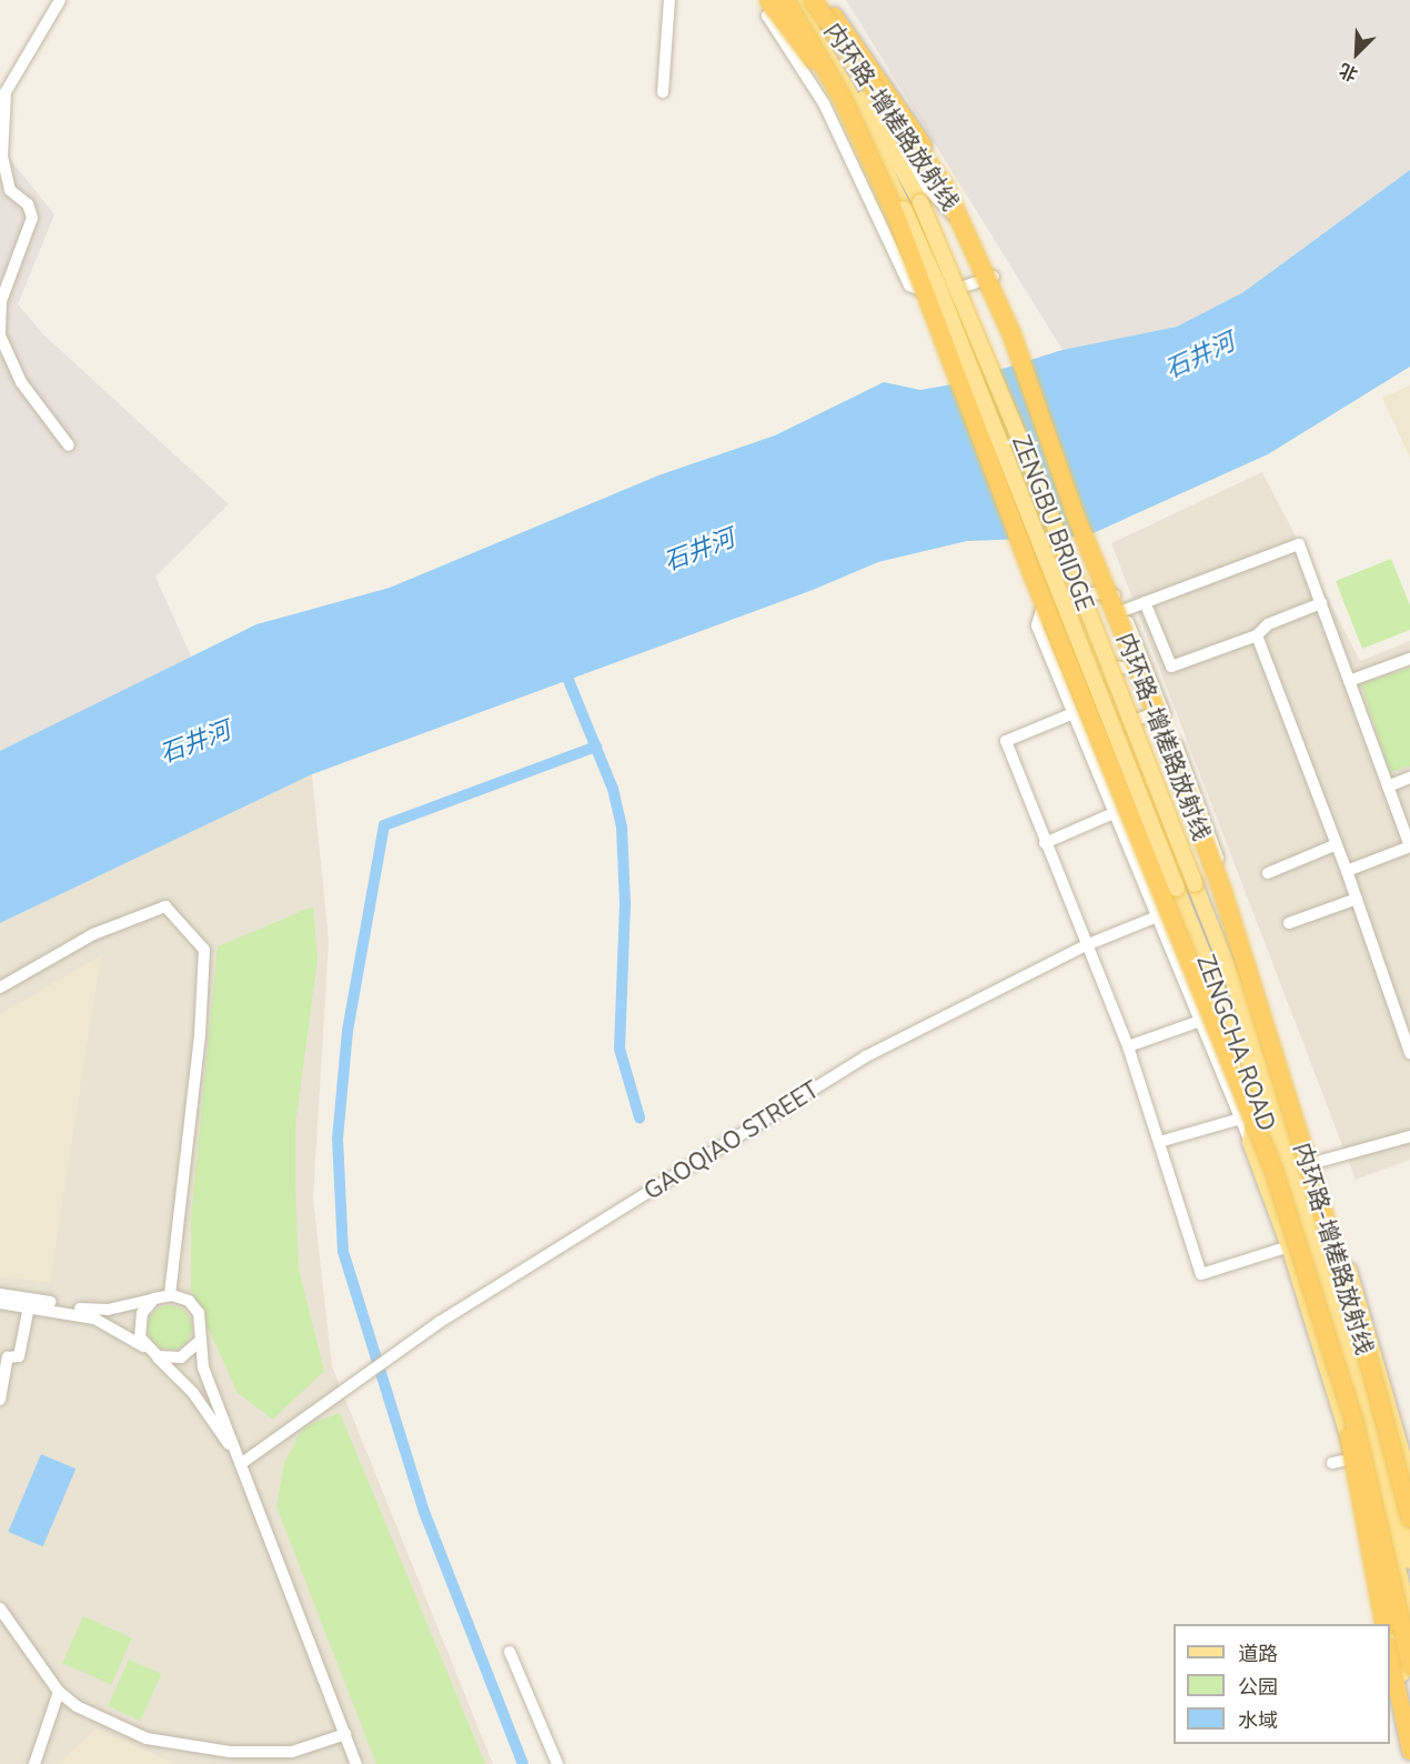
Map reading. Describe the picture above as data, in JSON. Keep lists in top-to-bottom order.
{
  "streets": {
    "highway": ["内环路-增槎路放射线"],
    "main road": ["ZENGBU BRIDGE", "ZENGCHA ROAD"],
    "street": ["GAOQIAO STREET"]
  },
  "crossings": [
    ["内环路-增槎路放射线", "ZENGBU BRIDGE"],
    ["ZENGBU BRIDGE", "ZENGCHA ROAD"]
  ],
  "water": ["石井河"],
  "legend": ["道路", "公园", "水域"],
  "north": "bottom left"
}
